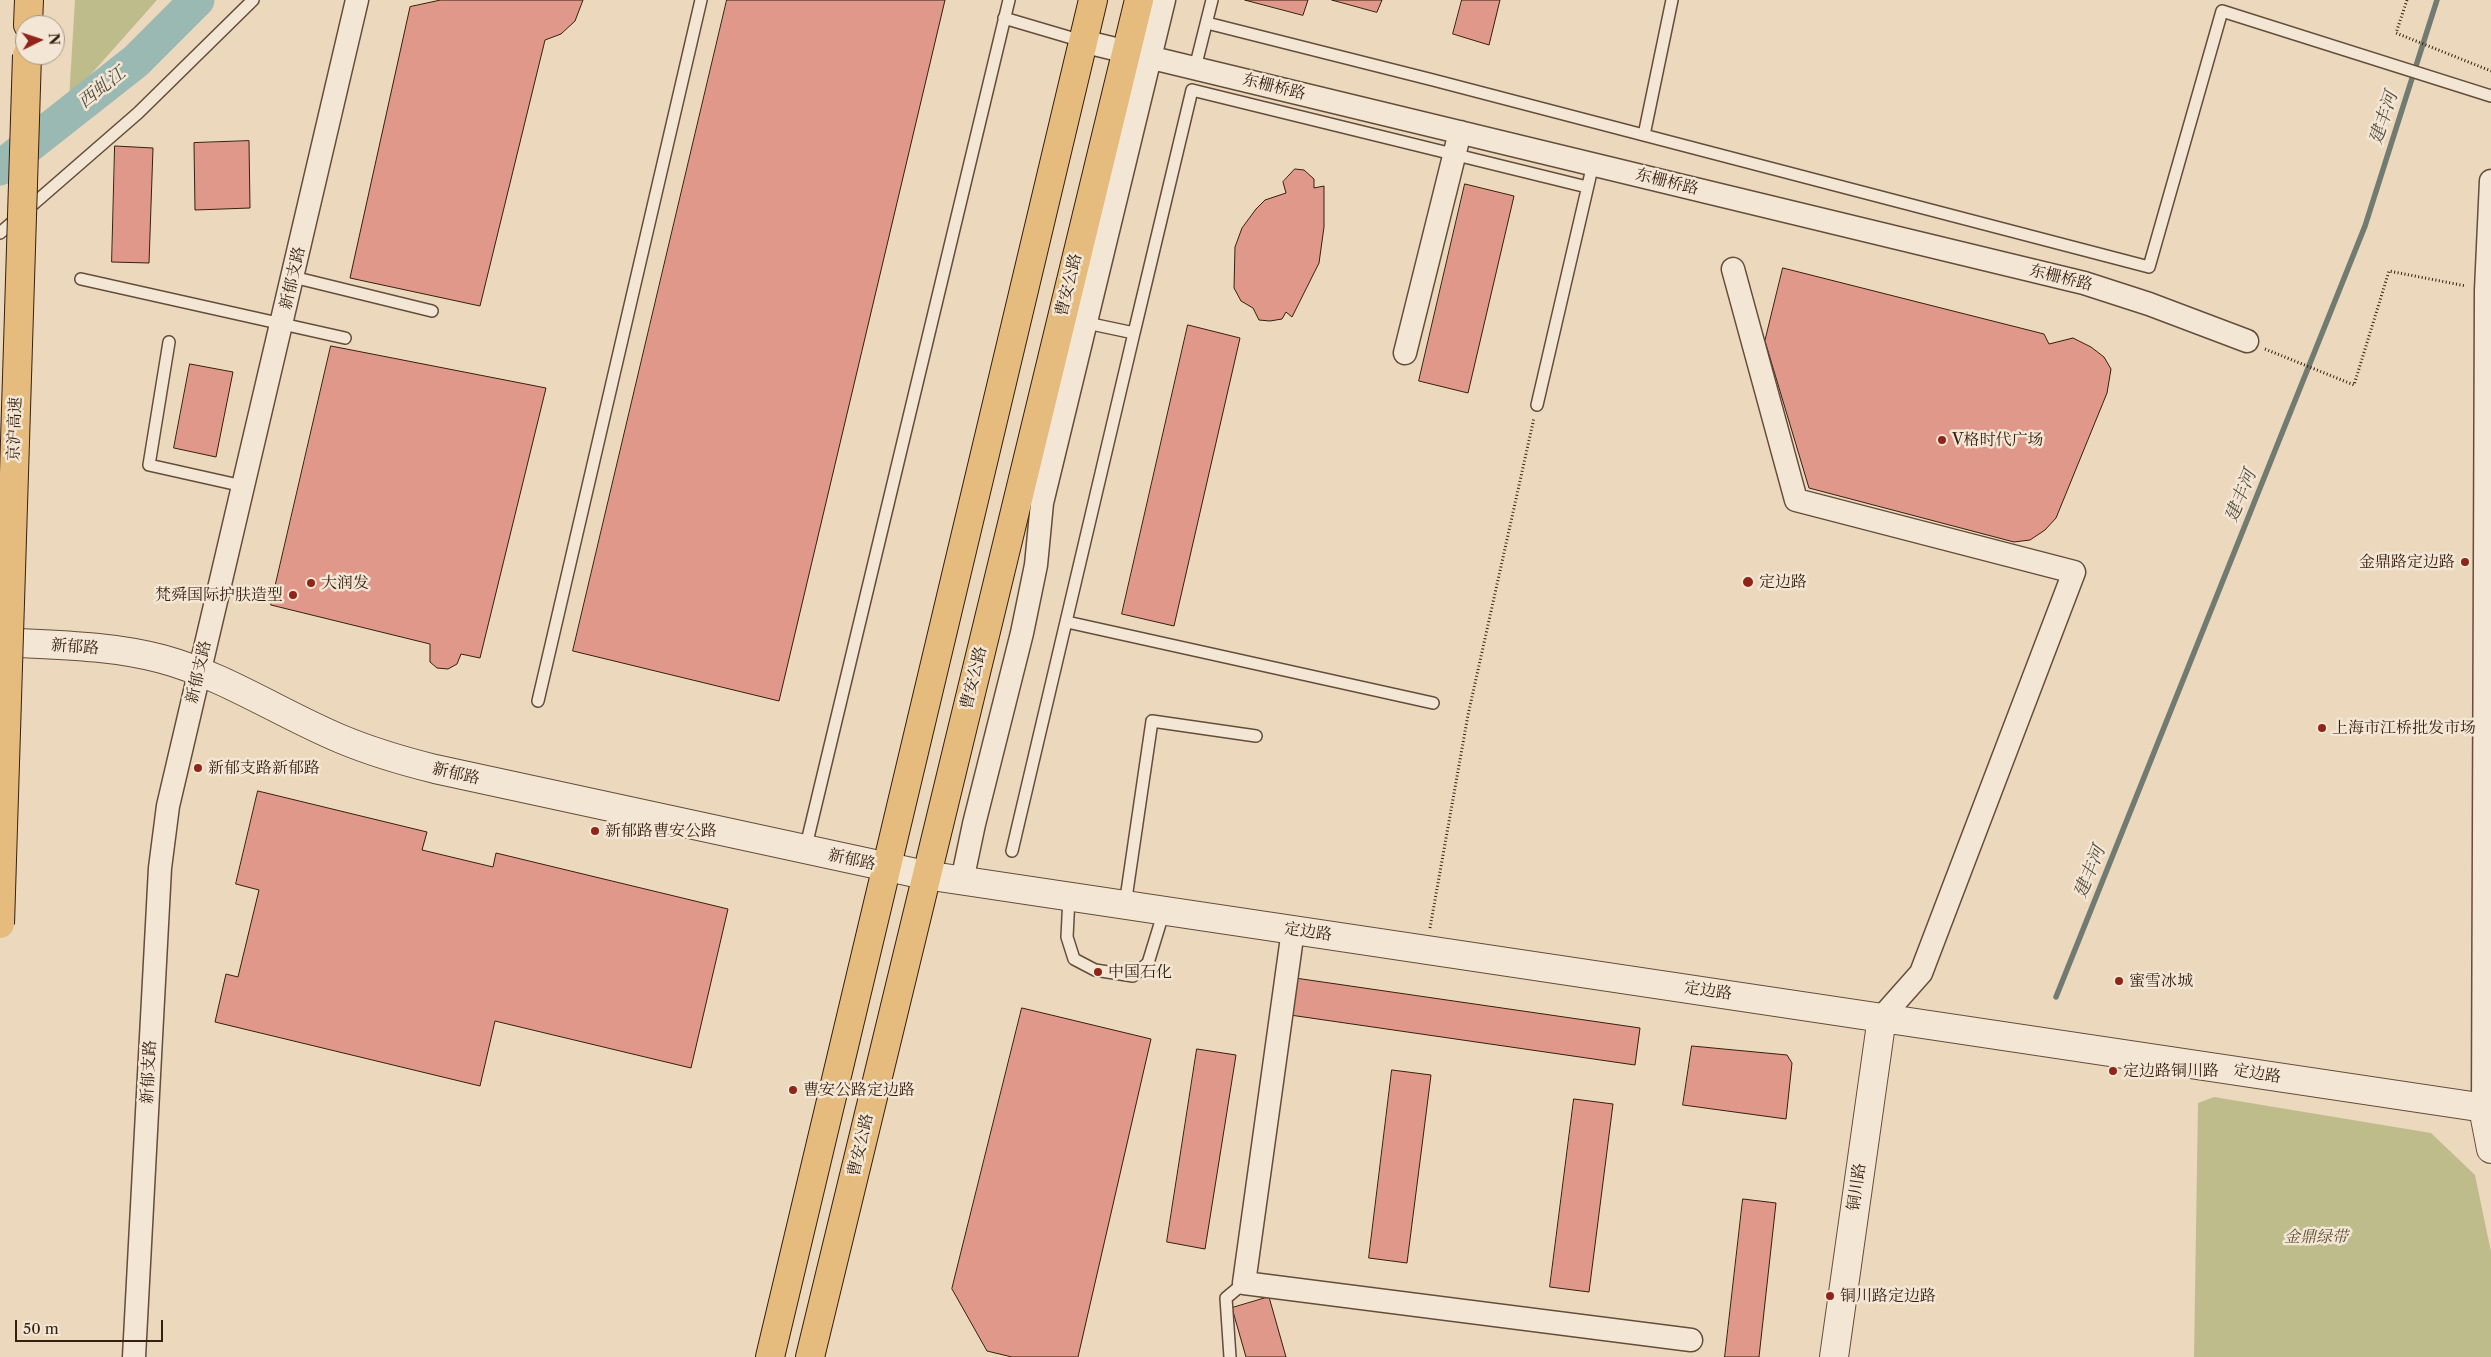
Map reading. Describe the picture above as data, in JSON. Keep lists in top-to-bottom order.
{
  "streets": {
    "highway": ["曹安公路", "京沪高速"],
    "street": [
      "东栅桥路",
      "新郁支路",
      "新郁路",
      "定边路",
      "铜川路"
    ]
  },
  "crossings": [
    ["东栅桥路", "曹安公路"],
    ["新郁支路", "新郁路"],
    ["曹安公路", "新郁路"],
    ["曹安公路", "定边路"],
    ["新郁路", "定边路"],
    ["定边路", "铜川路"]
  ],
  "water": ["西虬江", "建丰河"],
  "parks": ["金鼎绿带"],
  "places": [
    "V格时代广场",
    "金鼎路定边路",
    "定边路",
    "大润发",
    "梵舜国际护肤造型",
    "上海市江桥批发市场",
    "新郁支路新郁路",
    "新郁路曹安公路",
    "中国石化",
    "蜜雪冰城",
    "定边路铜川路",
    "曹安公路定边路",
    "铜川路定边路"
  ],
  "scale_bar": "50 m",
  "north": "right"
}
